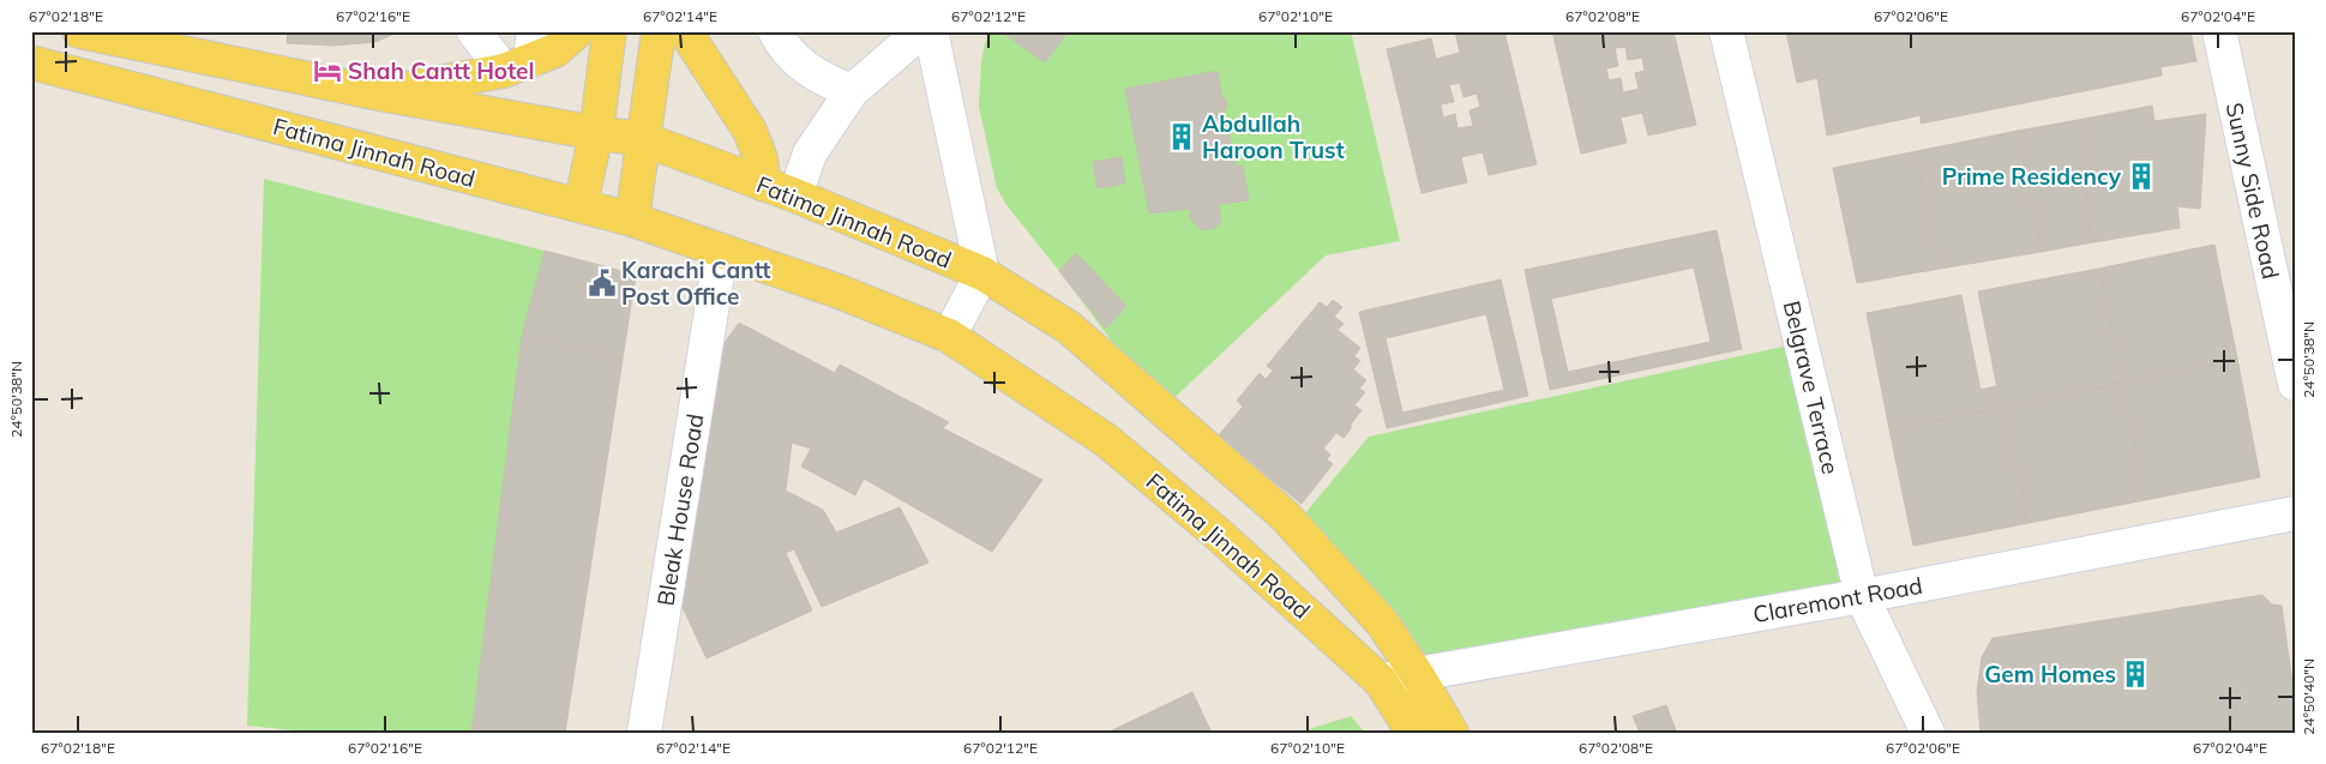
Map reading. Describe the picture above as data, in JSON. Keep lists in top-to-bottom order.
{
  "streets": {
    "main road": ["Fatima Jinnah Road"],
    "street": [
      "Sunny Side Road",
      "Belgrave Terrace",
      "Bleak House Road",
      "Claremont Road"
    ]
  },
  "crossings": [
    ["Fatima Jinnah Road", "Bleak House Road"],
    ["Fatima Jinnah Road", "Claremont Road"],
    ["Belgrave Terrace", "Claremont Road"]
  ],
  "places": {
    "hotel": ["Shah Cantt Hotel"],
    "building": ["Abdullah Haroon Trust", "Prime Residency", "Gem Homes"],
    "public building": ["Karachi Cantt Post Office"]
  },
  "coordinates": [
    "67°02'18\"E",
    "67°02'16\"E",
    "67°02'14\"E",
    "67°02'12\"E",
    "67°02'10\"E",
    "67°02'08\"E",
    "67°02'06\"E",
    "67°02'04\"E",
    "24°50'38\"N",
    "24°50'40\"N"
  ]
}
